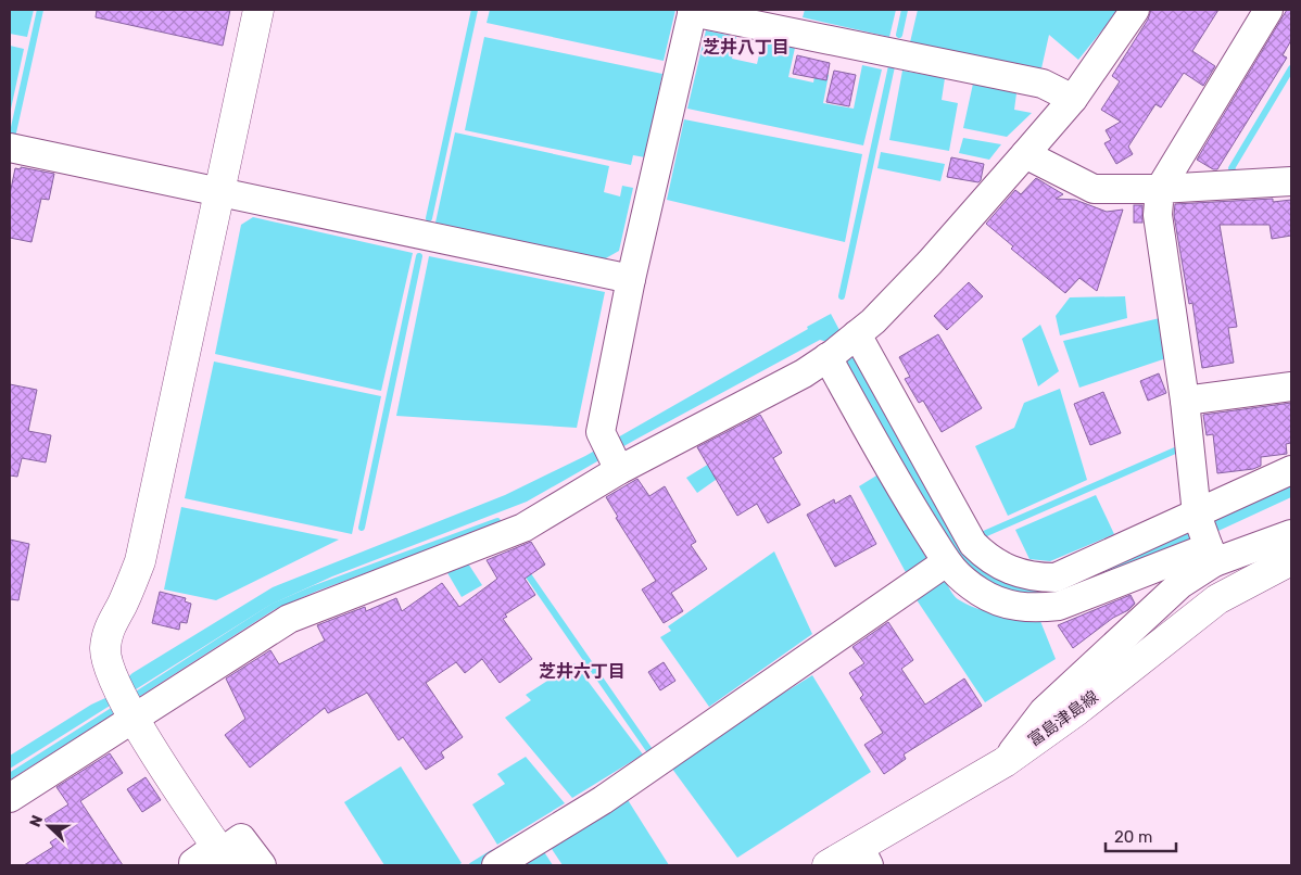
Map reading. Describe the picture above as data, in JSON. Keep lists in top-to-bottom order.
{
  "streets": {
    "street": ["富島津島線"]
  },
  "districts": ["芝井八丁目", "芝井六丁目"],
  "scale_bar": "20 m",
  "north": "left"
}
